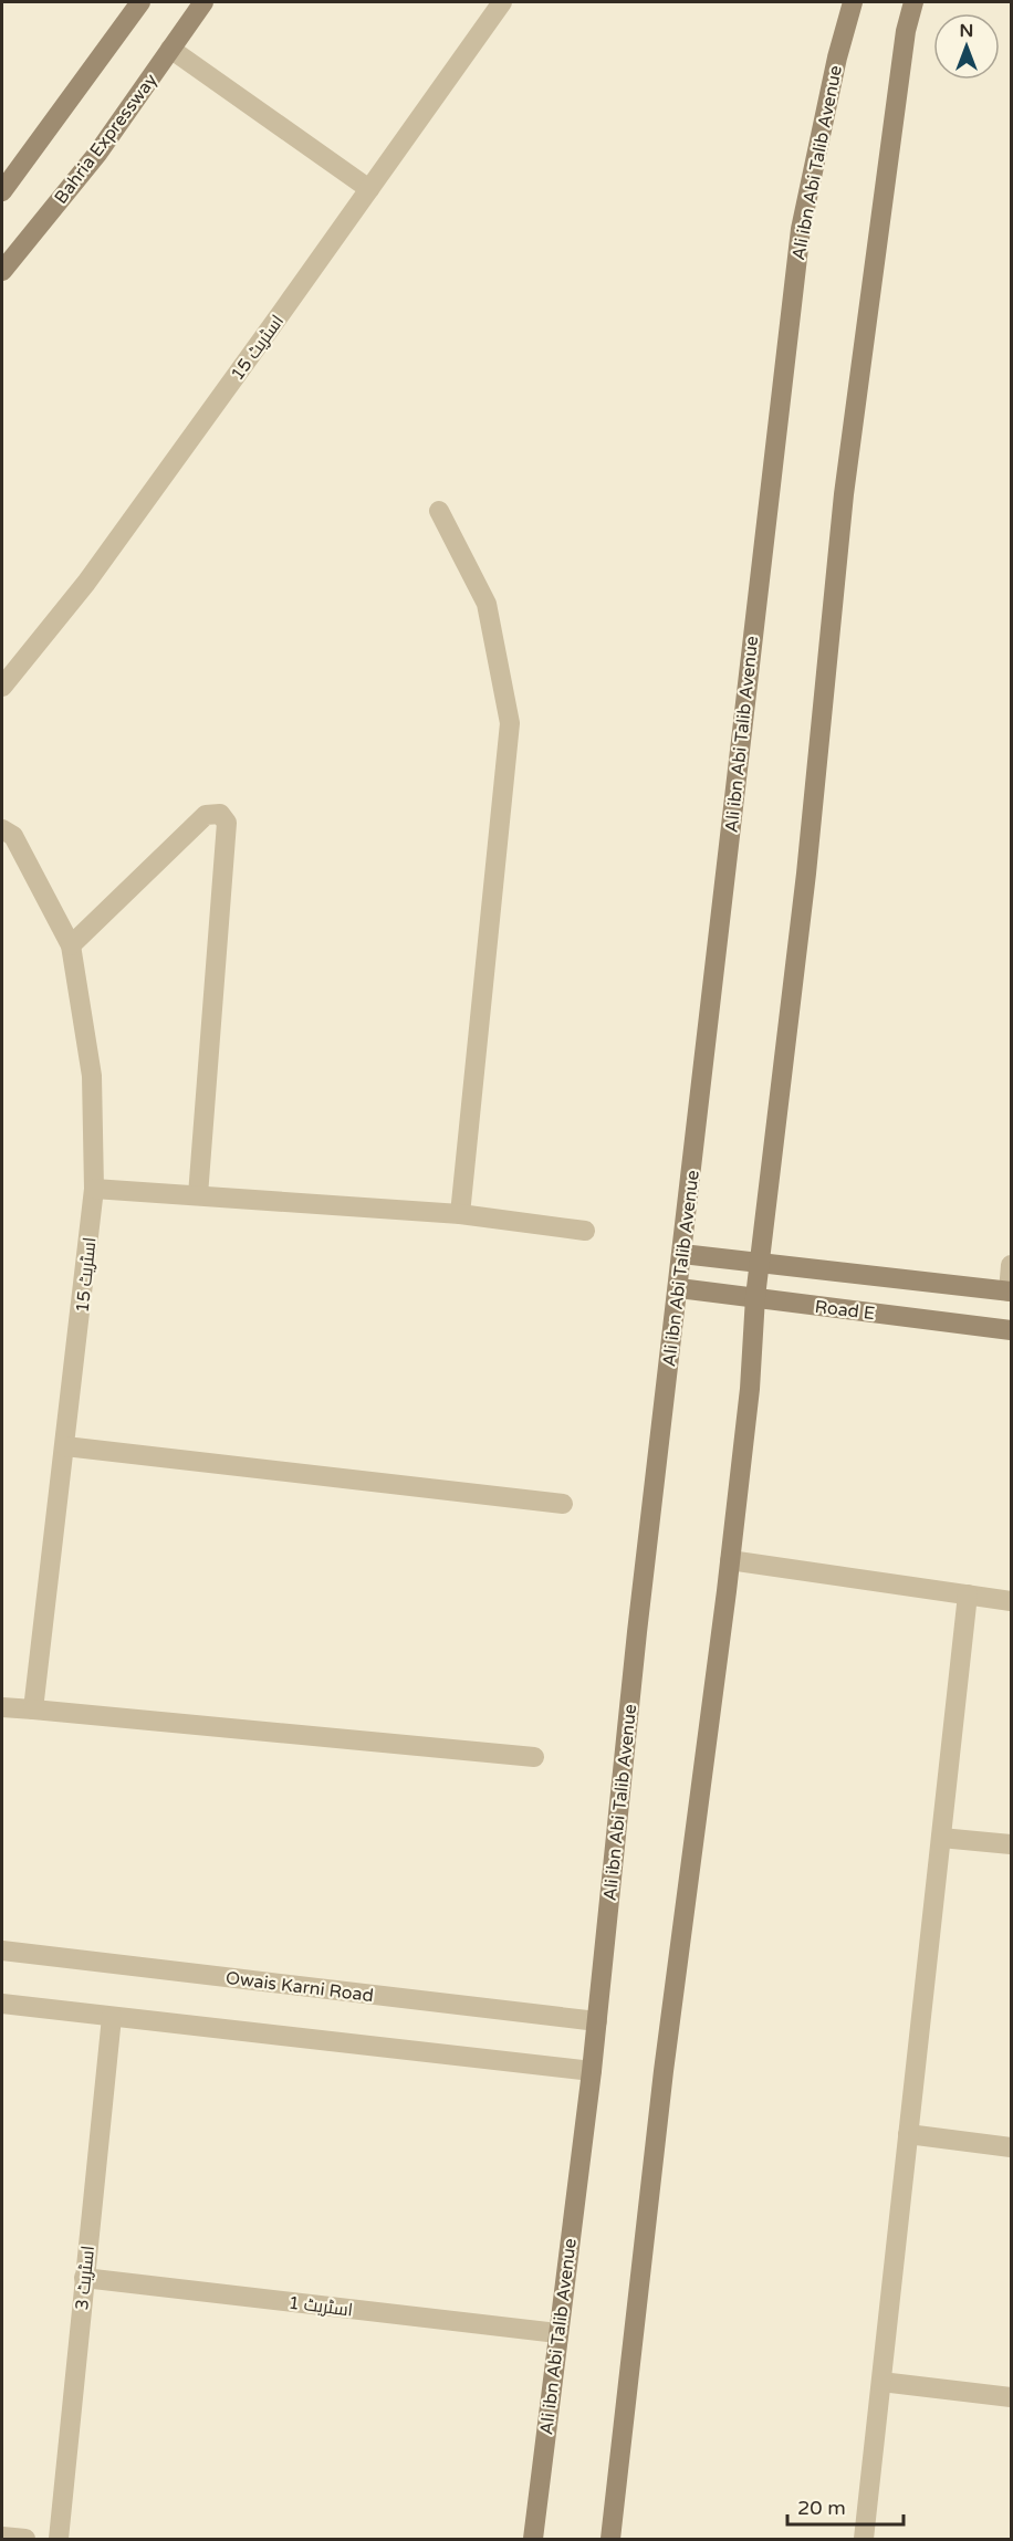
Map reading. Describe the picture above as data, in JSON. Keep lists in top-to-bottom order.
{
  "streets": {
    "main road": ["Bahria Expressway", "Ali ibn Abi Talib Avenue", "Road E"],
    "street": [
      "اسٹریٹ 15",
      "Owais Karni Road",
      "اسٹریٹ 3",
      "اسٹریٹ 1"
    ]
  },
  "crossings": [
    ["Ali ibn Abi Talib Avenue", "Road E"],
    ["Ali ibn Abi Talib Avenue", "Owais Karni Road"],
    ["Ali ibn Abi Talib Avenue", "اسٹریٹ 1"],
    ["اسٹریٹ 3", "اسٹریٹ 1"]
  ],
  "scale_bar": "20 m",
  "north": "top"
}
